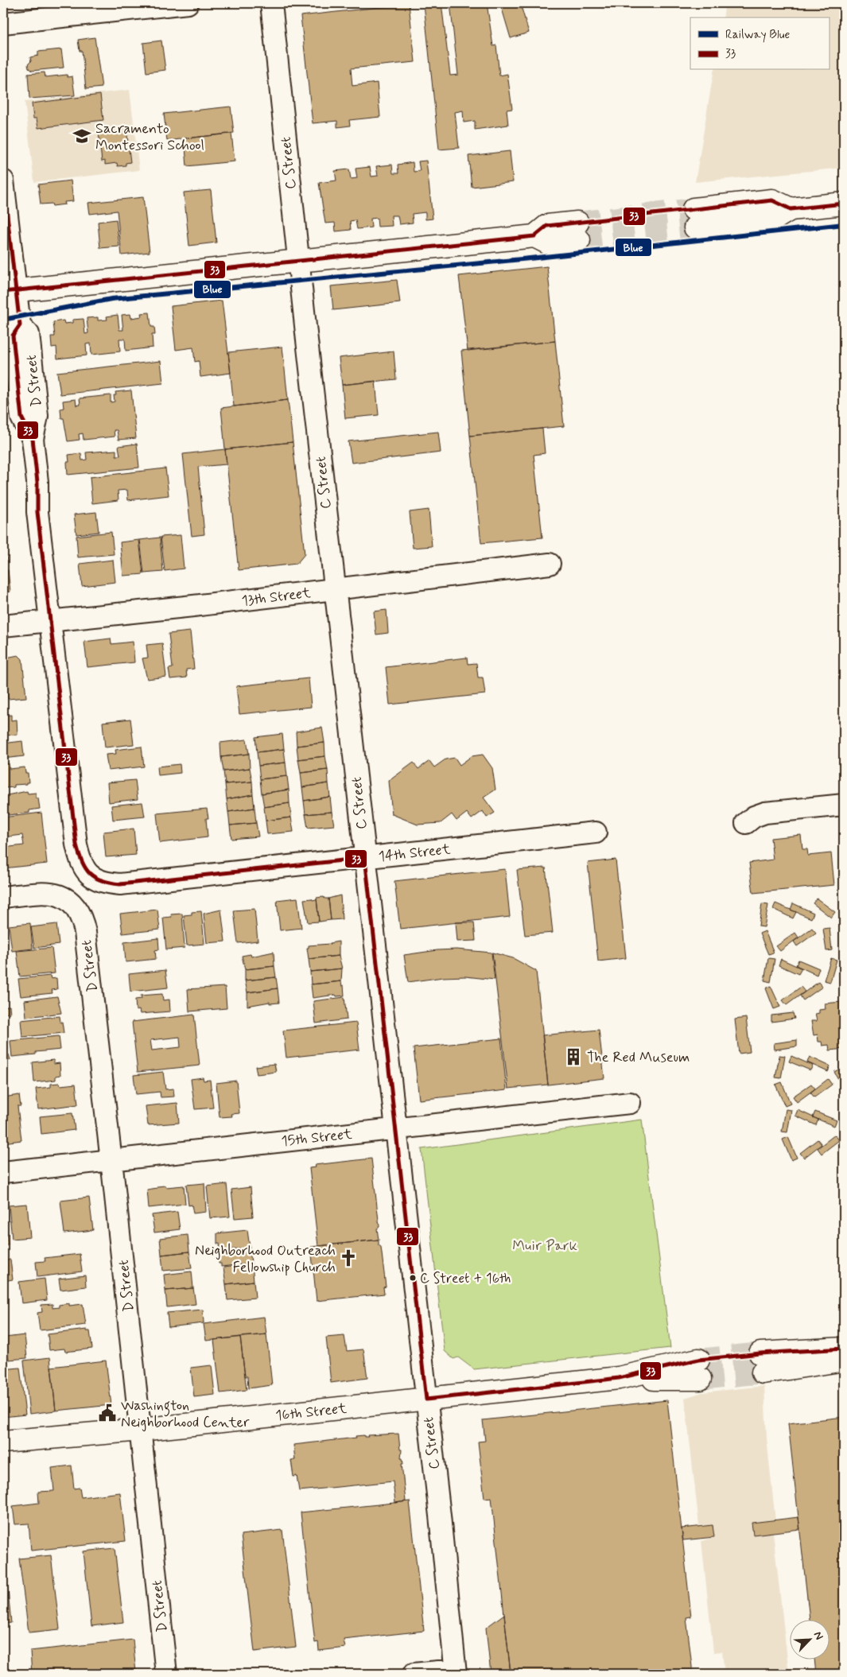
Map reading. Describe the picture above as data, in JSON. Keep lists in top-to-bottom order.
{
  "streets": {
    "main road": ["16th Street"],
    "street": [
      "C Street",
      "D Street",
      "13th Street",
      "14th Street",
      "15th Street"
    ]
  },
  "crossings": [
    ["C Street", "13th Street"],
    ["C Street", "14th Street"],
    ["C Street", "15th Street"],
    ["C Street", "16th Street"],
    ["D Street", "13th Street"],
    ["D Street", "14th Street"],
    ["D Street", "15th Street"],
    ["D Street", "16th Street"]
  ],
  "parks": ["Muir Park"],
  "places": {
    "school or university": ["Sacramento Montessori School"],
    "building": ["The Red Museum"],
    "church": ["Neighborhood Outreach Fellowship Church"],
    "other": ["C Street + 16th"],
    "public building": ["Washington Neighborhood Center"]
  },
  "lines": ["transit line 33", "rail line Blue"],
  "legend": ["Railway Blue", "33"],
  "north": "top right"
}
